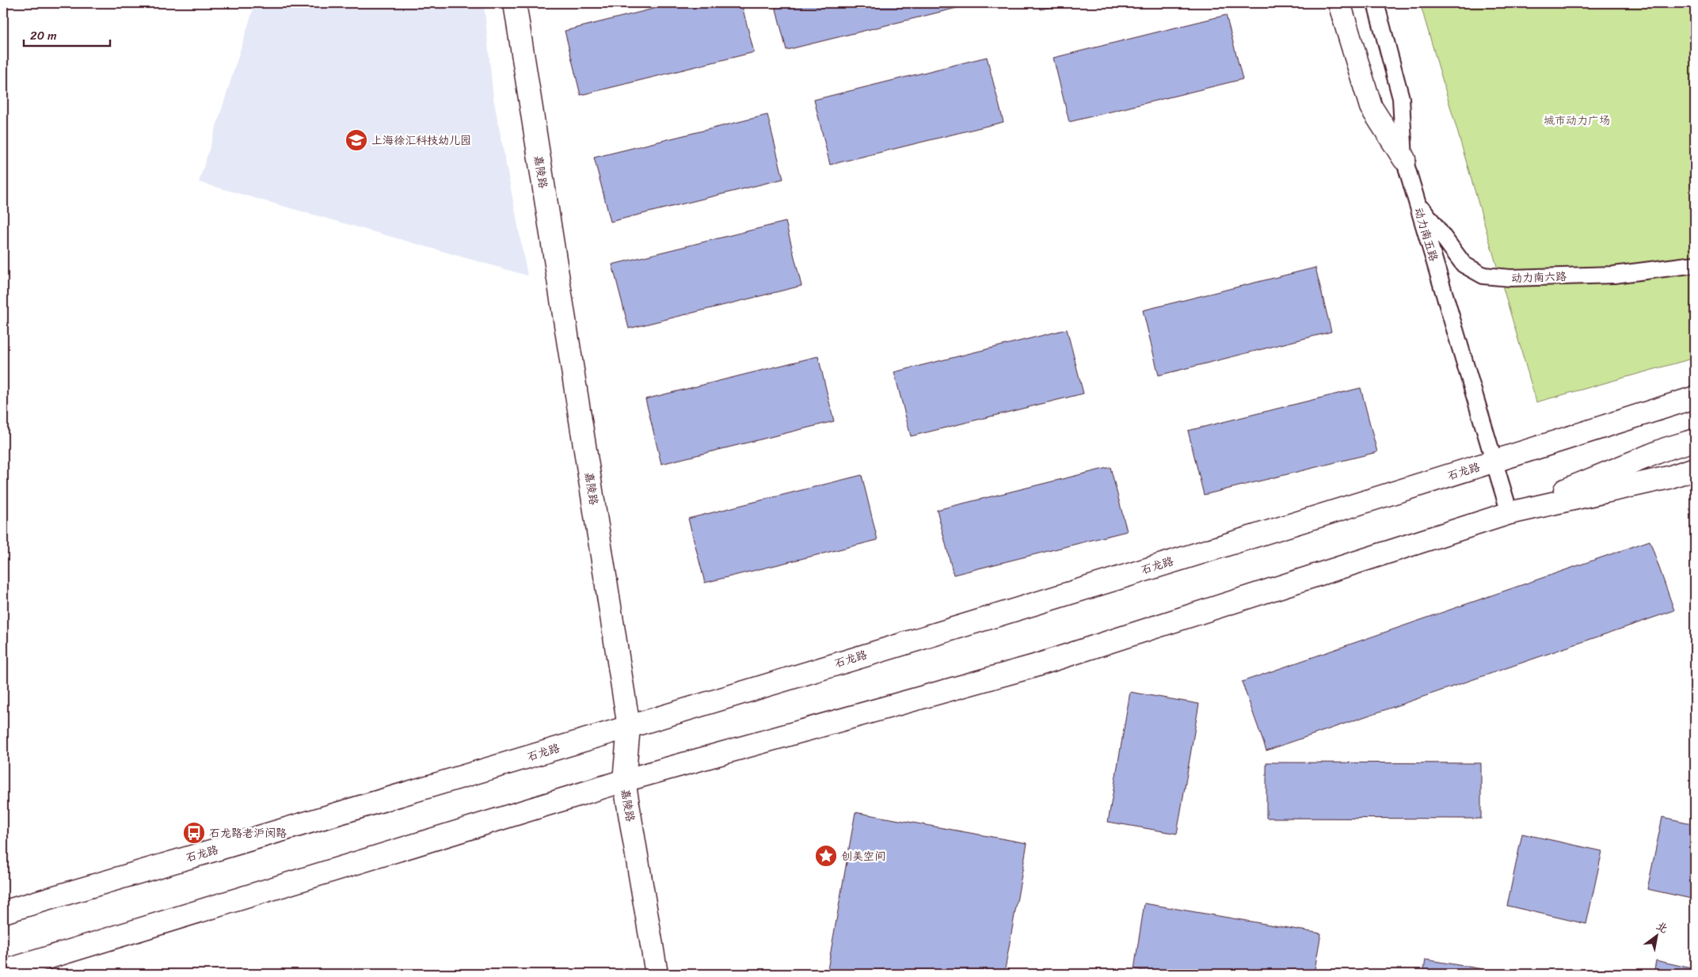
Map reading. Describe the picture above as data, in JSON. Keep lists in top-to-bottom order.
{
  "streets": {
    "main road": ["嘉陵路", "石龙路"],
    "lane": ["动力南五路", "动力南六路"]
  },
  "crossings": [
    ["嘉陵路", "石龙路"],
    ["动力南五路", "动力南六路"],
    ["动力南五路", "石龙路"]
  ],
  "parks": ["城市动力广场"],
  "places": {
    "school or university": ["上海徐汇科技幼儿园"],
    "bus stop": ["石龙路老沪闵路"],
    "place": ["创美空间"]
  },
  "scale_bar": "20 m",
  "north": "top right"
}
